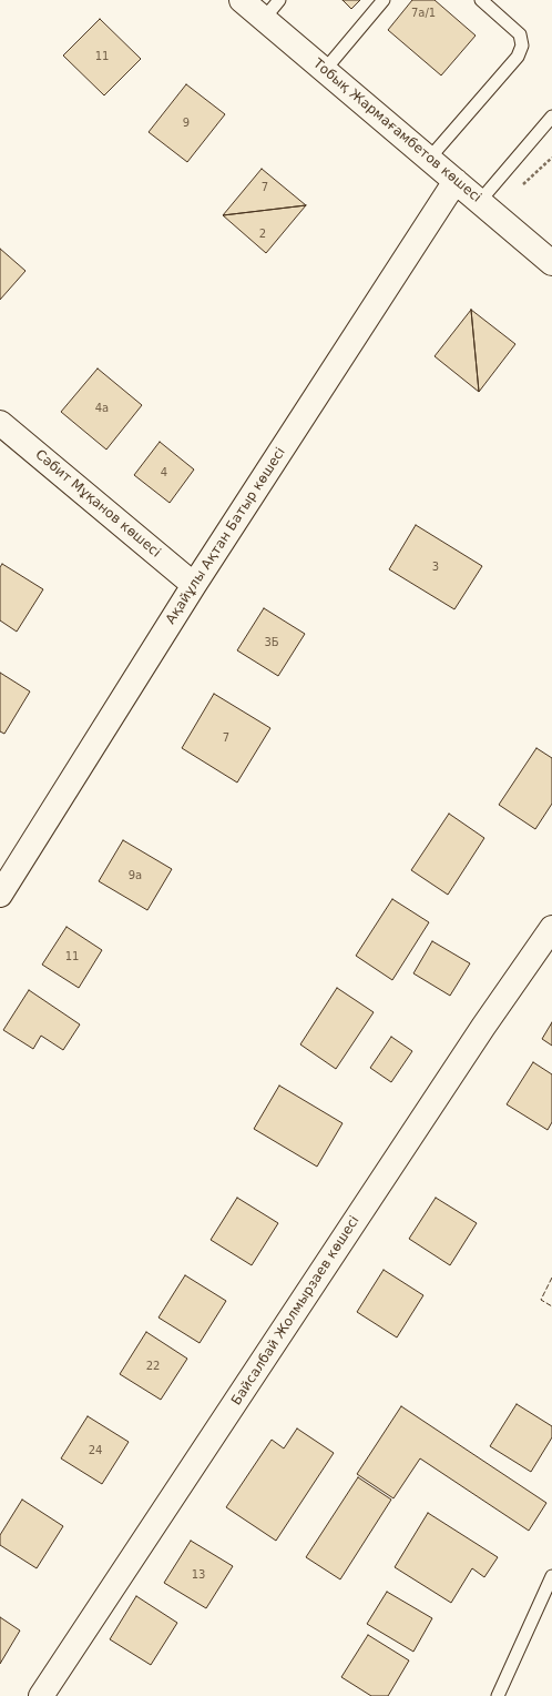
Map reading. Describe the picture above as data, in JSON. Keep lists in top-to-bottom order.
{
  "streets": {
    "street": [
      "Тобық Жармағамбетов көшесі",
      "Сәбит Мұқанов көшесі",
      "Ақайұлы Ақтан Батыр көшесі",
      "Байсалбай Жолмырзаев көшесі"
    ]
  },
  "crossings": [
    ["Тобық Жармағамбетов көшесі", "Ақайұлы Ақтан Батыр көшесі"],
    ["Сәбит Мұқанов көшесі", "Ақайұлы Ақтан Батыр көшесі"]
  ],
  "house_numbers": [
    "7а/1",
    "11",
    "9",
    "7",
    "2",
    "4а",
    "4",
    "3",
    "3Б",
    "7",
    "9а",
    "11",
    "22",
    "24",
    "13"
  ]
}
